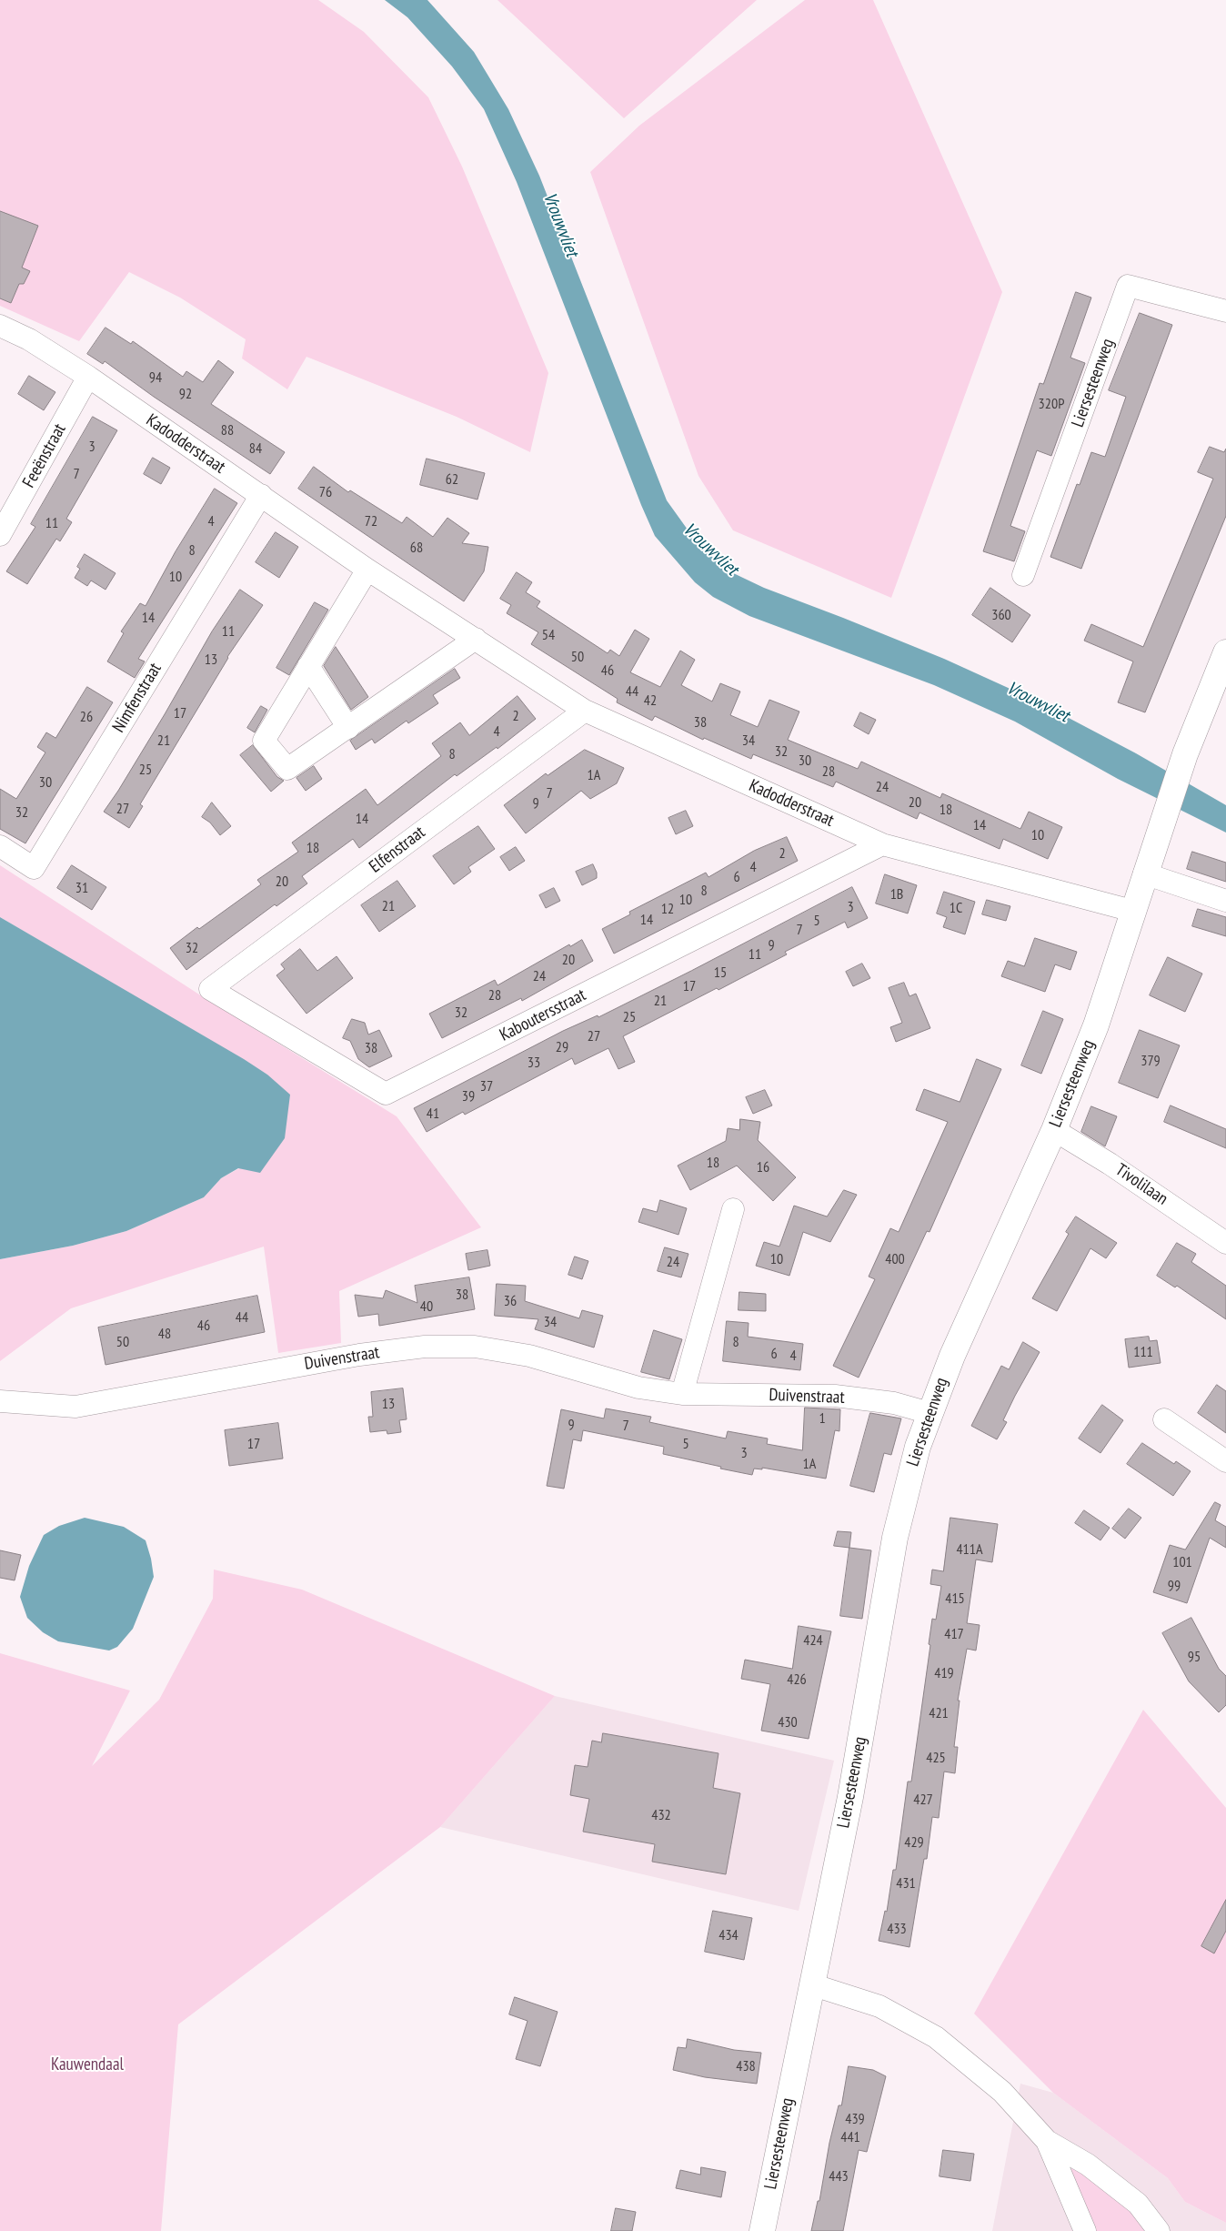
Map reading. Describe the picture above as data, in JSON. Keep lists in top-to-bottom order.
{
  "streets": {
    "main road": ["Liersesteenweg"],
    "street": [
      "Kadodderstraat",
      "Feeënstraat",
      "Nimfenstraat",
      "Elfenstraat",
      "Kaboutersstraat",
      "Tivolilaan",
      "Duivenstraat"
    ]
  },
  "crossings": [
    ["Liersesteenweg", "Kadodderstraat"],
    ["Liersesteenweg", "Tivolilaan"],
    ["Liersesteenweg", "Duivenstraat"],
    ["Kadodderstraat", "Feeënstraat"],
    ["Kadodderstraat", "Nimfenstraat"],
    ["Kadodderstraat", "Elfenstraat"],
    ["Kadodderstraat", "Kaboutersstraat"],
    ["Elfenstraat", "Kaboutersstraat"]
  ],
  "water": ["Vrouwvliet"],
  "parks": ["Kauwendaal"],
  "house_numbers": [
    "94",
    "92",
    "320P",
    "88",
    "3",
    "84",
    "7",
    "62",
    "76",
    "4",
    "72",
    "11",
    "68",
    "8",
    "10",
    "360",
    "14",
    "11",
    "54",
    "50",
    "13",
    "46",
    "44",
    "42",
    "17",
    "2",
    "26",
    "38",
    "4",
    "21",
    "34",
    "32",
    "8",
    "30",
    "25",
    "28",
    "1A",
    "30",
    "24",
    "7",
    "20",
    "9",
    "27",
    "18",
    "32",
    "14",
    "14",
    "10",
    "18",
    "2",
    "4",
    "6",
    "20",
    "31",
    "8",
    "1B",
    "10",
    "21",
    "3",
    "1C",
    "12",
    "14",
    "5",
    "7",
    "9",
    "32",
    "11",
    "20",
    "15",
    "24",
    "17",
    "28",
    "21",
    "32",
    "25",
    "27",
    "29",
    "38",
    "379",
    "33",
    "37",
    "39",
    "41",
    "18",
    "16",
    "10",
    "400",
    "24",
    "38",
    "36",
    "40",
    "44",
    "34",
    "46",
    "48",
    "50",
    "8",
    "111",
    "6",
    "4",
    "13",
    "1",
    "9",
    "7",
    "17",
    "5",
    "3",
    "1A",
    "411A",
    "101",
    "99",
    "415",
    "417",
    "424",
    "95",
    "419",
    "426",
    "421",
    "430",
    "425",
    "427",
    "432",
    "429",
    "431",
    "433",
    "434",
    "438",
    "439",
    "441",
    "443"
  ]
}
